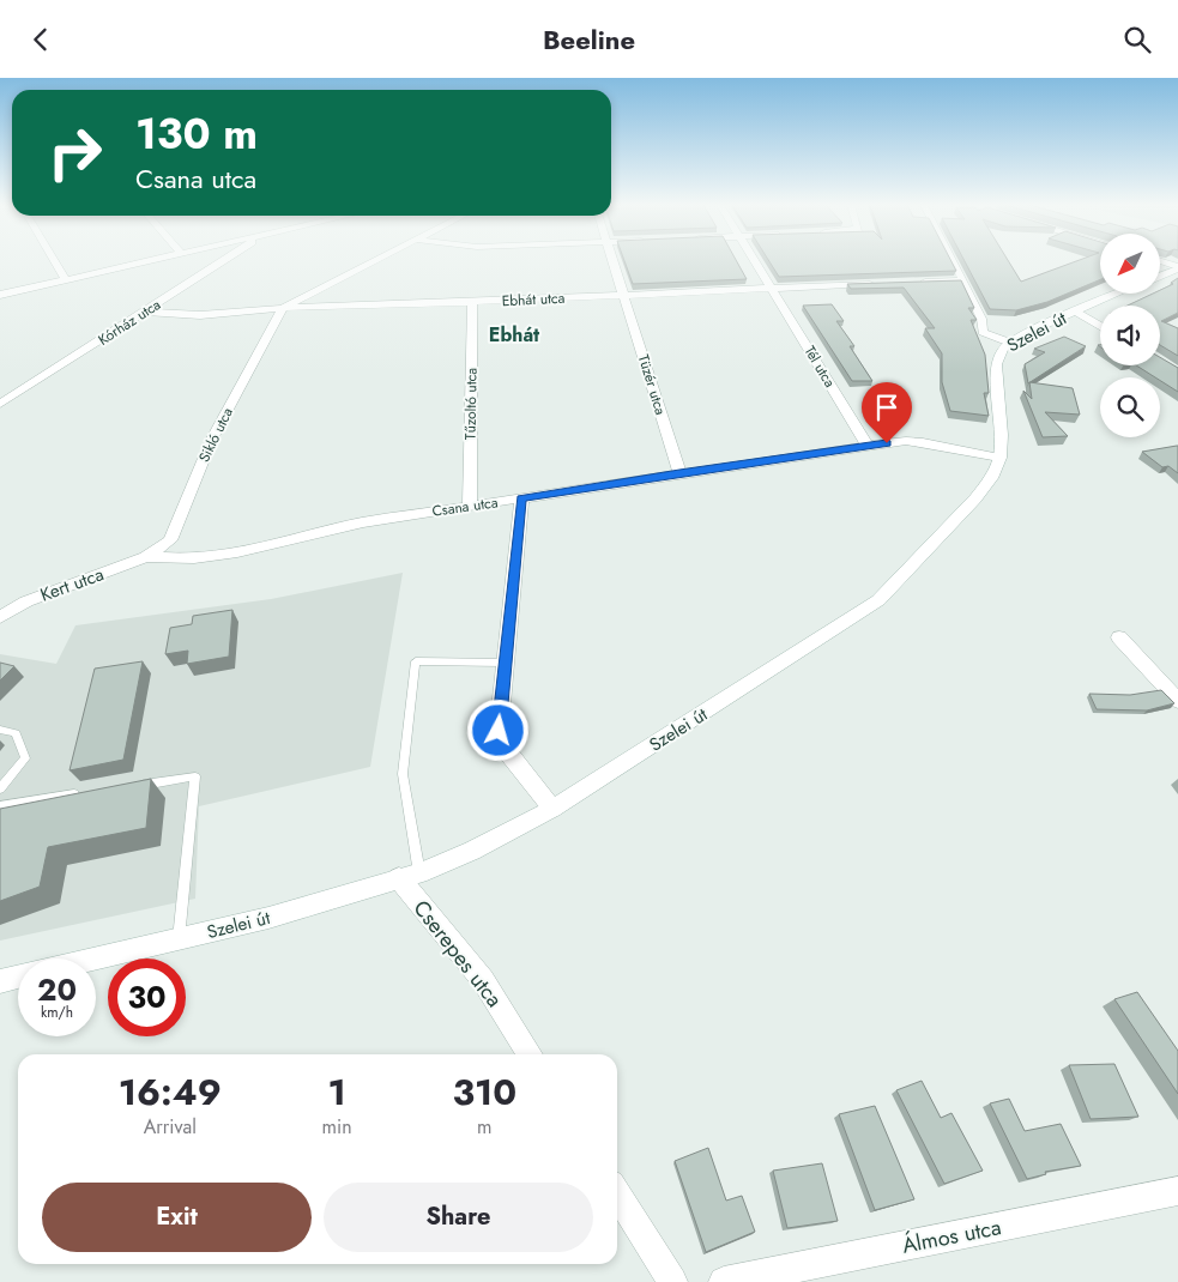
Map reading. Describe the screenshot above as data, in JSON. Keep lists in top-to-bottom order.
{
  "streets": {
    "street": [
      "Ebhát utca",
      "Kórház utca",
      "Szelei út",
      "Tél utca",
      "Tüzér utca",
      "Tűzoltó utca",
      "Sikló utca",
      "Csana utca",
      "Kert utca",
      "Cserepes utca",
      "Álmos utca"
    ]
  },
  "crossings": [
    ["Ebhát utca", "Tél utca"],
    ["Ebhát utca", "Tüzér utca"],
    ["Ebhát utca", "Tűzoltó utca"],
    ["Ebhát utca", "Sikló utca"],
    ["Szelei út", "Csana utca"],
    ["Szelei út", "Cserepes utca"],
    ["Tél utca", "Csana utca"],
    ["Tüzér utca", "Csana utca"],
    ["Tűzoltó utca", "Csana utca"],
    ["Sikló utca", "Csana utca"],
    ["Sikló utca", "Kert utca"],
    ["Csana utca", "Kert utca"]
  ],
  "districts": ["Ebhát"],
  "north": "bottom left",
  "page": {
    "header": "Beeline",
    "turn": ["130 m", "Csana utca"],
    "speed": "20 km/h",
    "limit": "30",
    "eta": [
      "16:49",
      "Arrival",
      "1",
      "min",
      "310",
      "m"
    ],
    "buttons": ["Exit", "Share"]
  }
}
